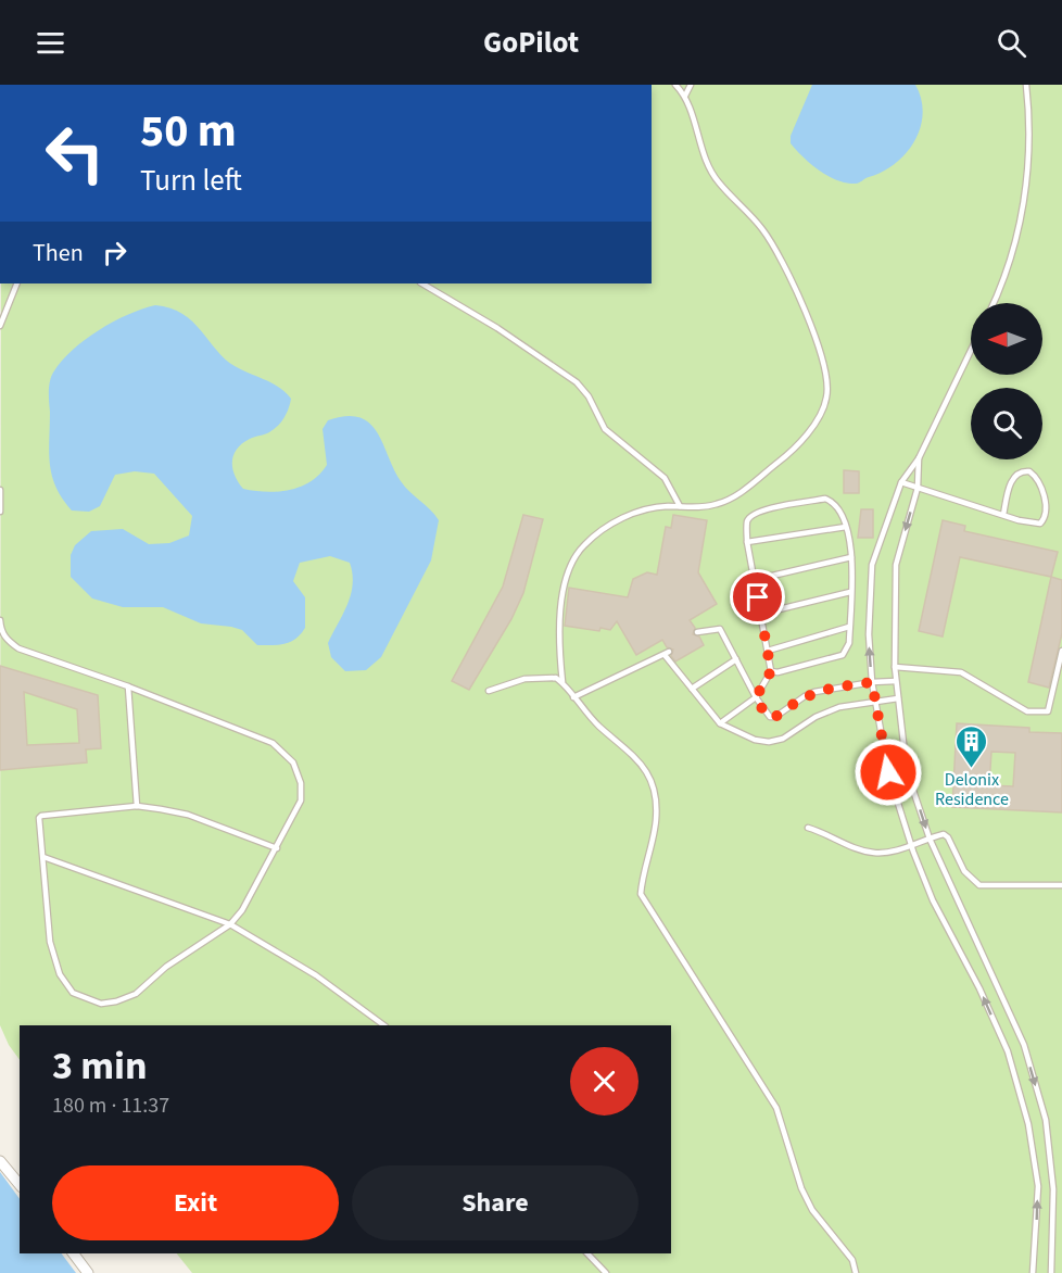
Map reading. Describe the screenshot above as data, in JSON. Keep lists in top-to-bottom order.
{
  "places": {
    "building": ["Delonix Residence"]
  },
  "north": "left",
  "page": {
    "header": "GoPilot",
    "turn": ["50 m", "Turn left"],
    "then": "Then",
    "heading": ["3 min", "180 m · 11:37"],
    "buttons": ["Exit", "Share"]
  }
}
